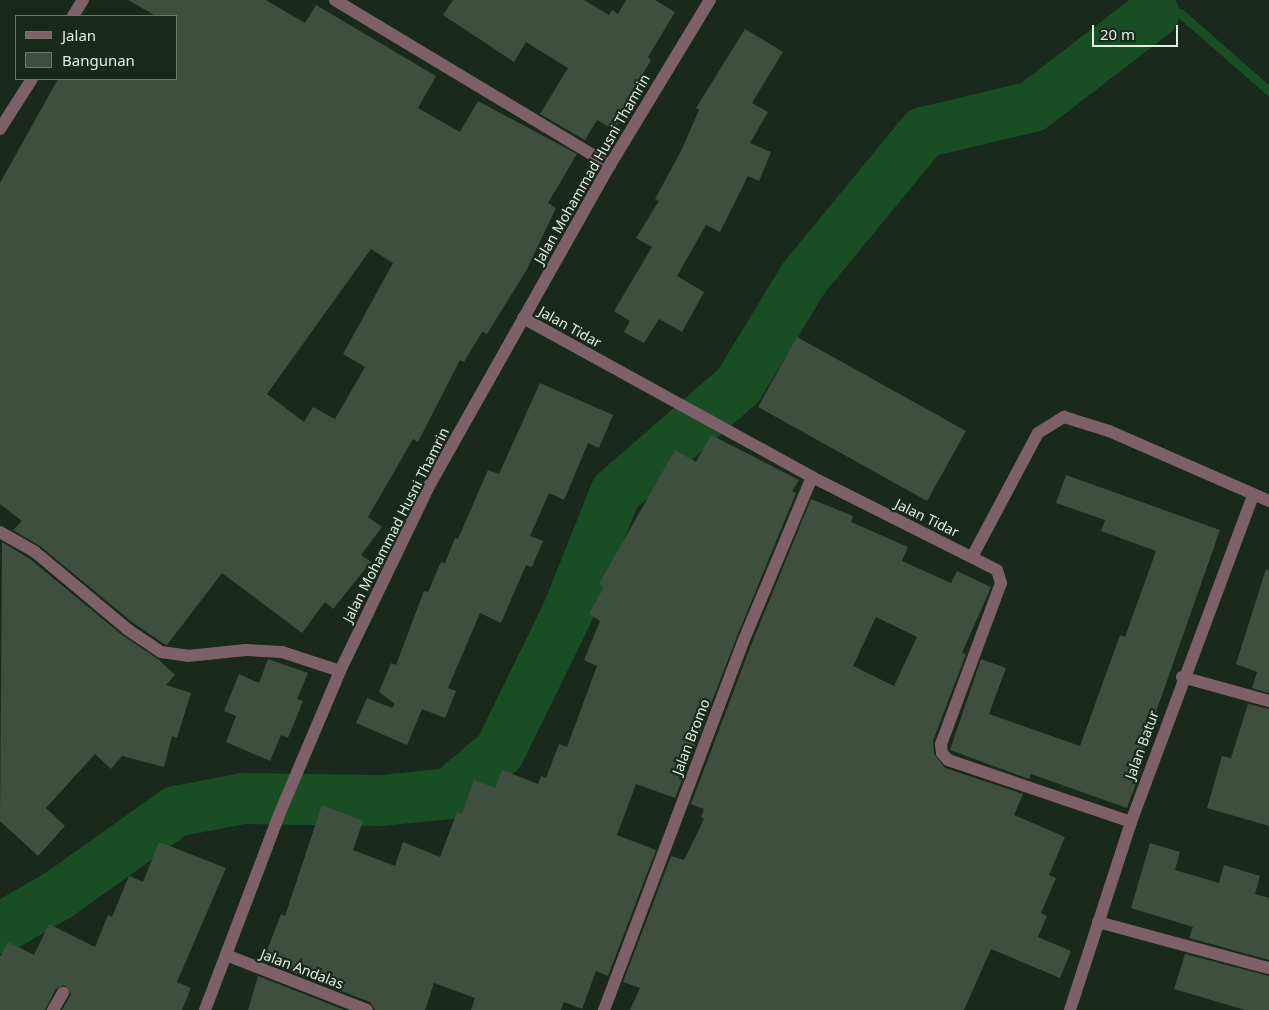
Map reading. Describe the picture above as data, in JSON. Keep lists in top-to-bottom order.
{
  "streets": {
    "street": [
      "Jalan Mohammad Husni Thamrin",
      "Jalan Tidar",
      "Jalan Bromo",
      "Jalan Batur",
      "Jalan Andalas"
    ]
  },
  "crossings": [
    ["Jalan Mohammad Husni Thamrin", "Jalan Tidar"],
    ["Jalan Mohammad Husni Thamrin", "Jalan Andalas"],
    ["Jalan Tidar", "Jalan Bromo"],
    ["Jalan Tidar", "Jalan Batur"]
  ],
  "legend": ["Jalan", "Bangunan"],
  "scale_bar": "20 m"
}
